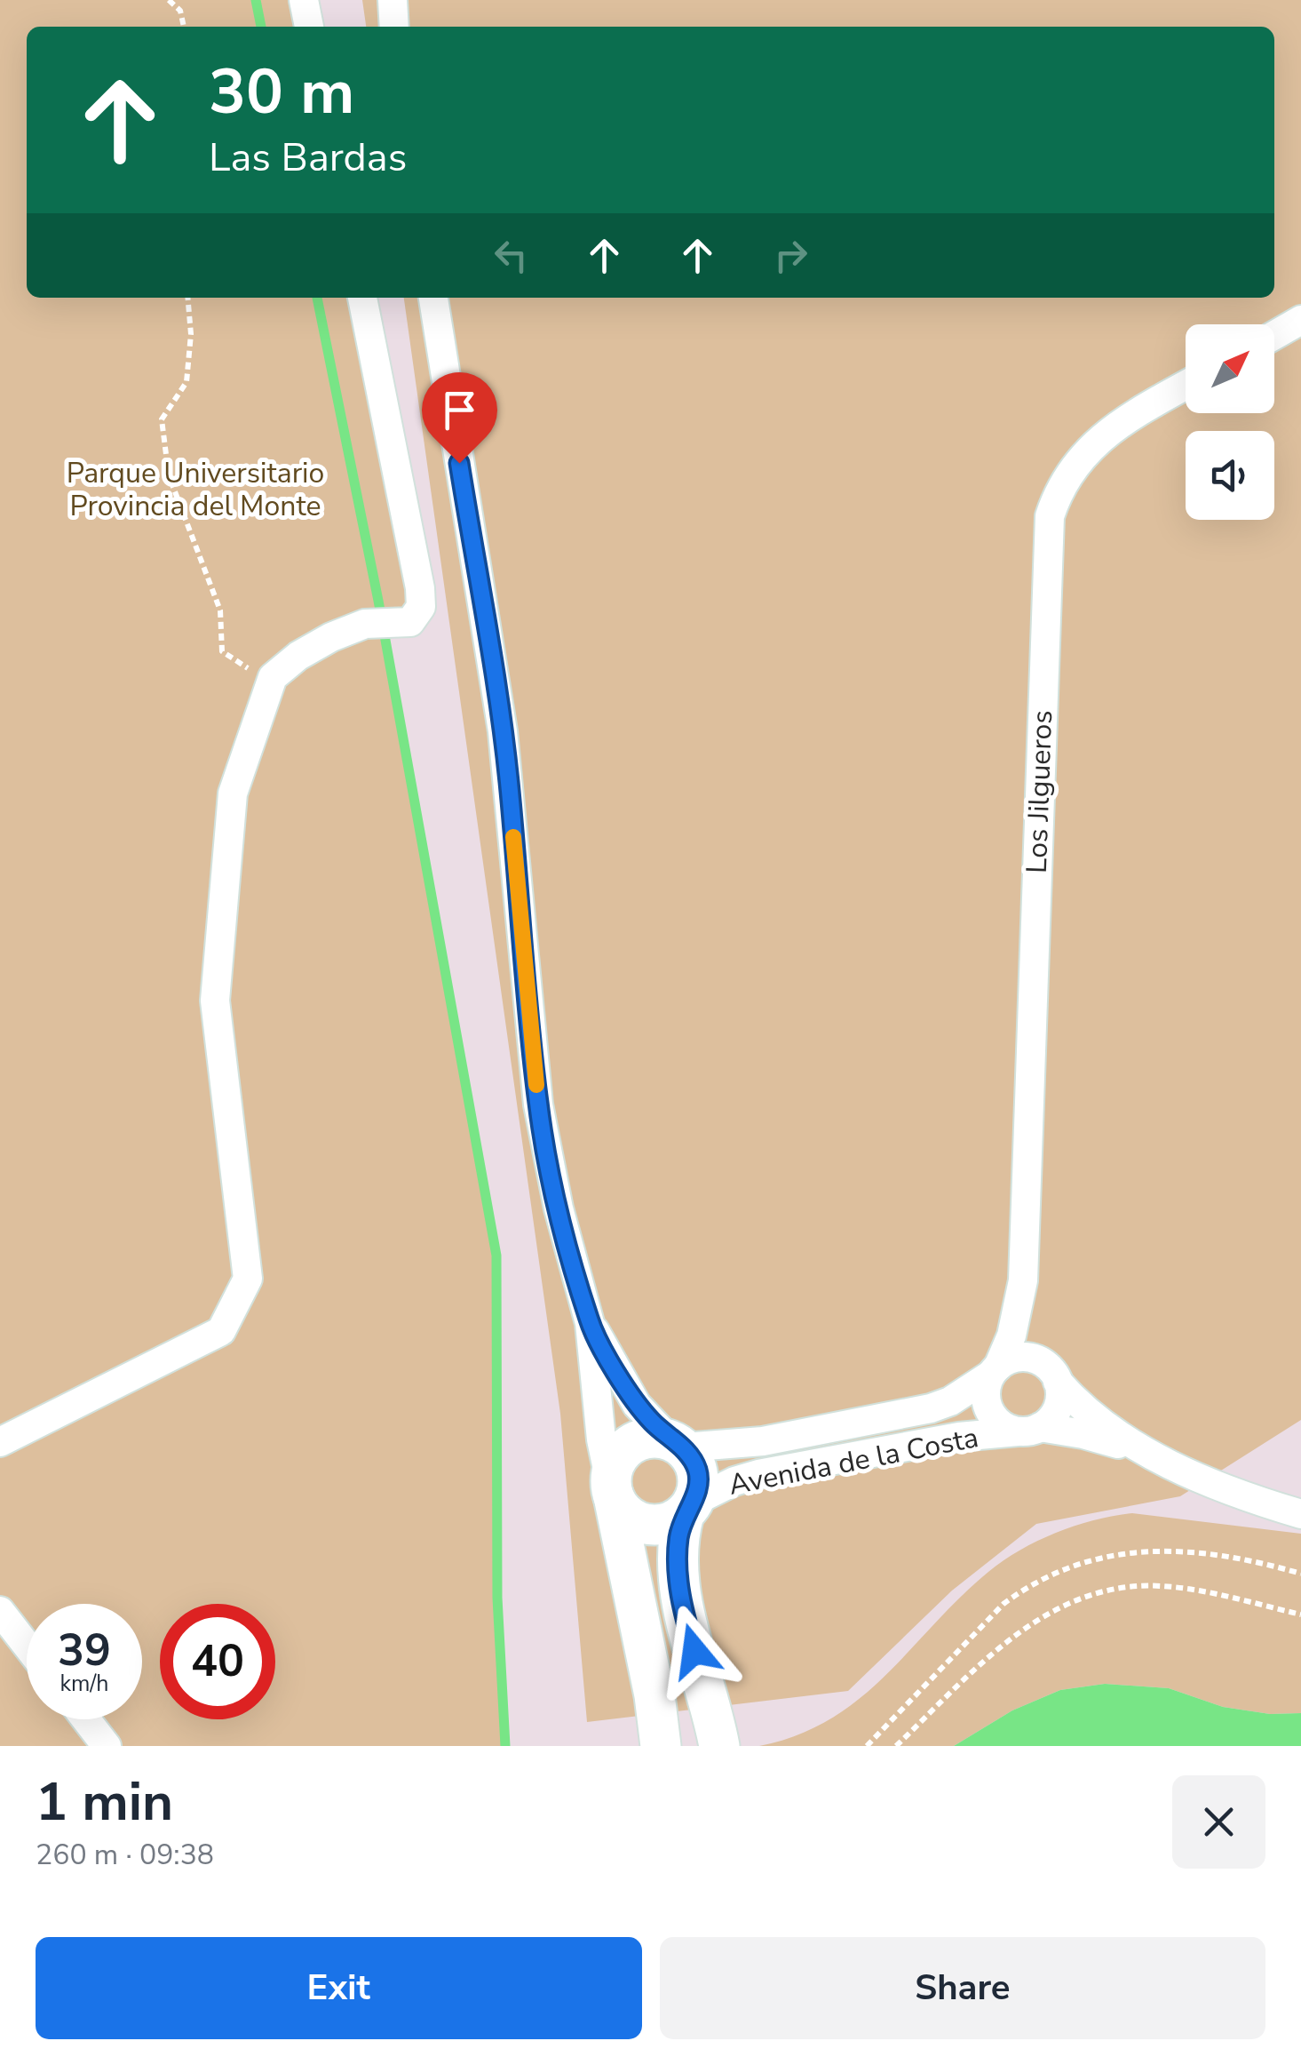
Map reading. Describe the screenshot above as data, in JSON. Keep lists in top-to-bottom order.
{
  "streets": {
    "street": ["Los Jilgueros", "Avenida de la Costa"]
  },
  "crossings": [
    ["Los Jilgueros", "Avenida de la Costa"]
  ],
  "parks": ["Parque Universitario Provincia del Monte"],
  "north": "top right",
  "page": {
    "turn": ["30 m", "Las Bardas"],
    "speed": "39 km/h",
    "limit": "40",
    "heading": ["1 min", "260 m · 09:38"],
    "buttons": ["Exit", "Share"]
  }
}
